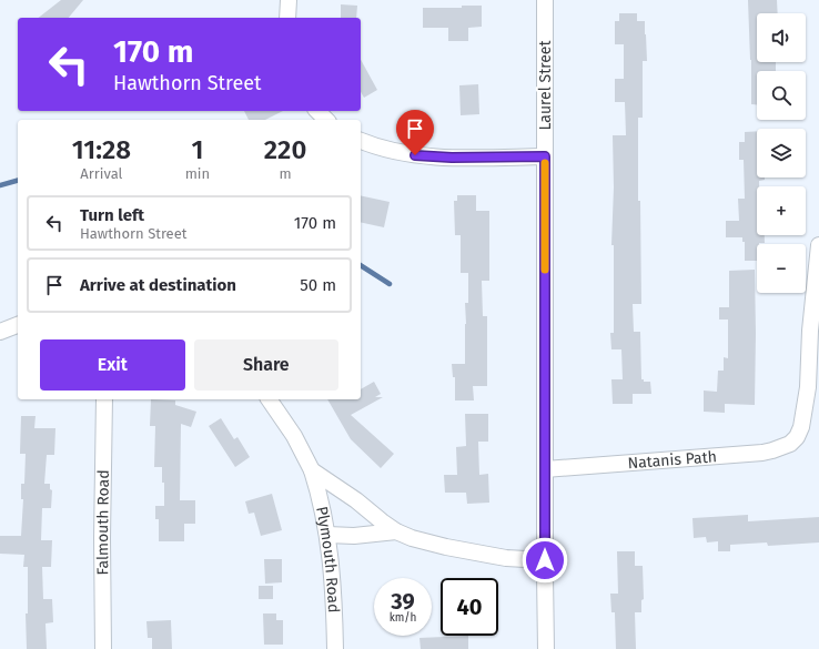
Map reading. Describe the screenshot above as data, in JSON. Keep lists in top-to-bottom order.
{
  "streets": {
    "street": [
      "Laurel Street",
      "Natanis Path",
      "Falmouth Road",
      "Plymouth Road"
    ]
  },
  "crossings": [
    ["Laurel Street", "Natanis Path"]
  ],
  "page": {
    "map_buttons": ["+", "−"],
    "turn": ["170 m", "Hawthorn Street"],
    "eta": [
      "11:28",
      "Arrival",
      "1",
      "min",
      "220",
      "m"
    ],
    "list": [
      {
        "name": "Turn left",
        "note": "Hawthorn Street",
        "value": "170 m"
      },
      {
        "name": "Arrive at destination",
        "value": "50 m"
      }
    ],
    "buttons": ["Exit", "Share"],
    "speed": "39 km/h",
    "limit": "40"
  }
}
